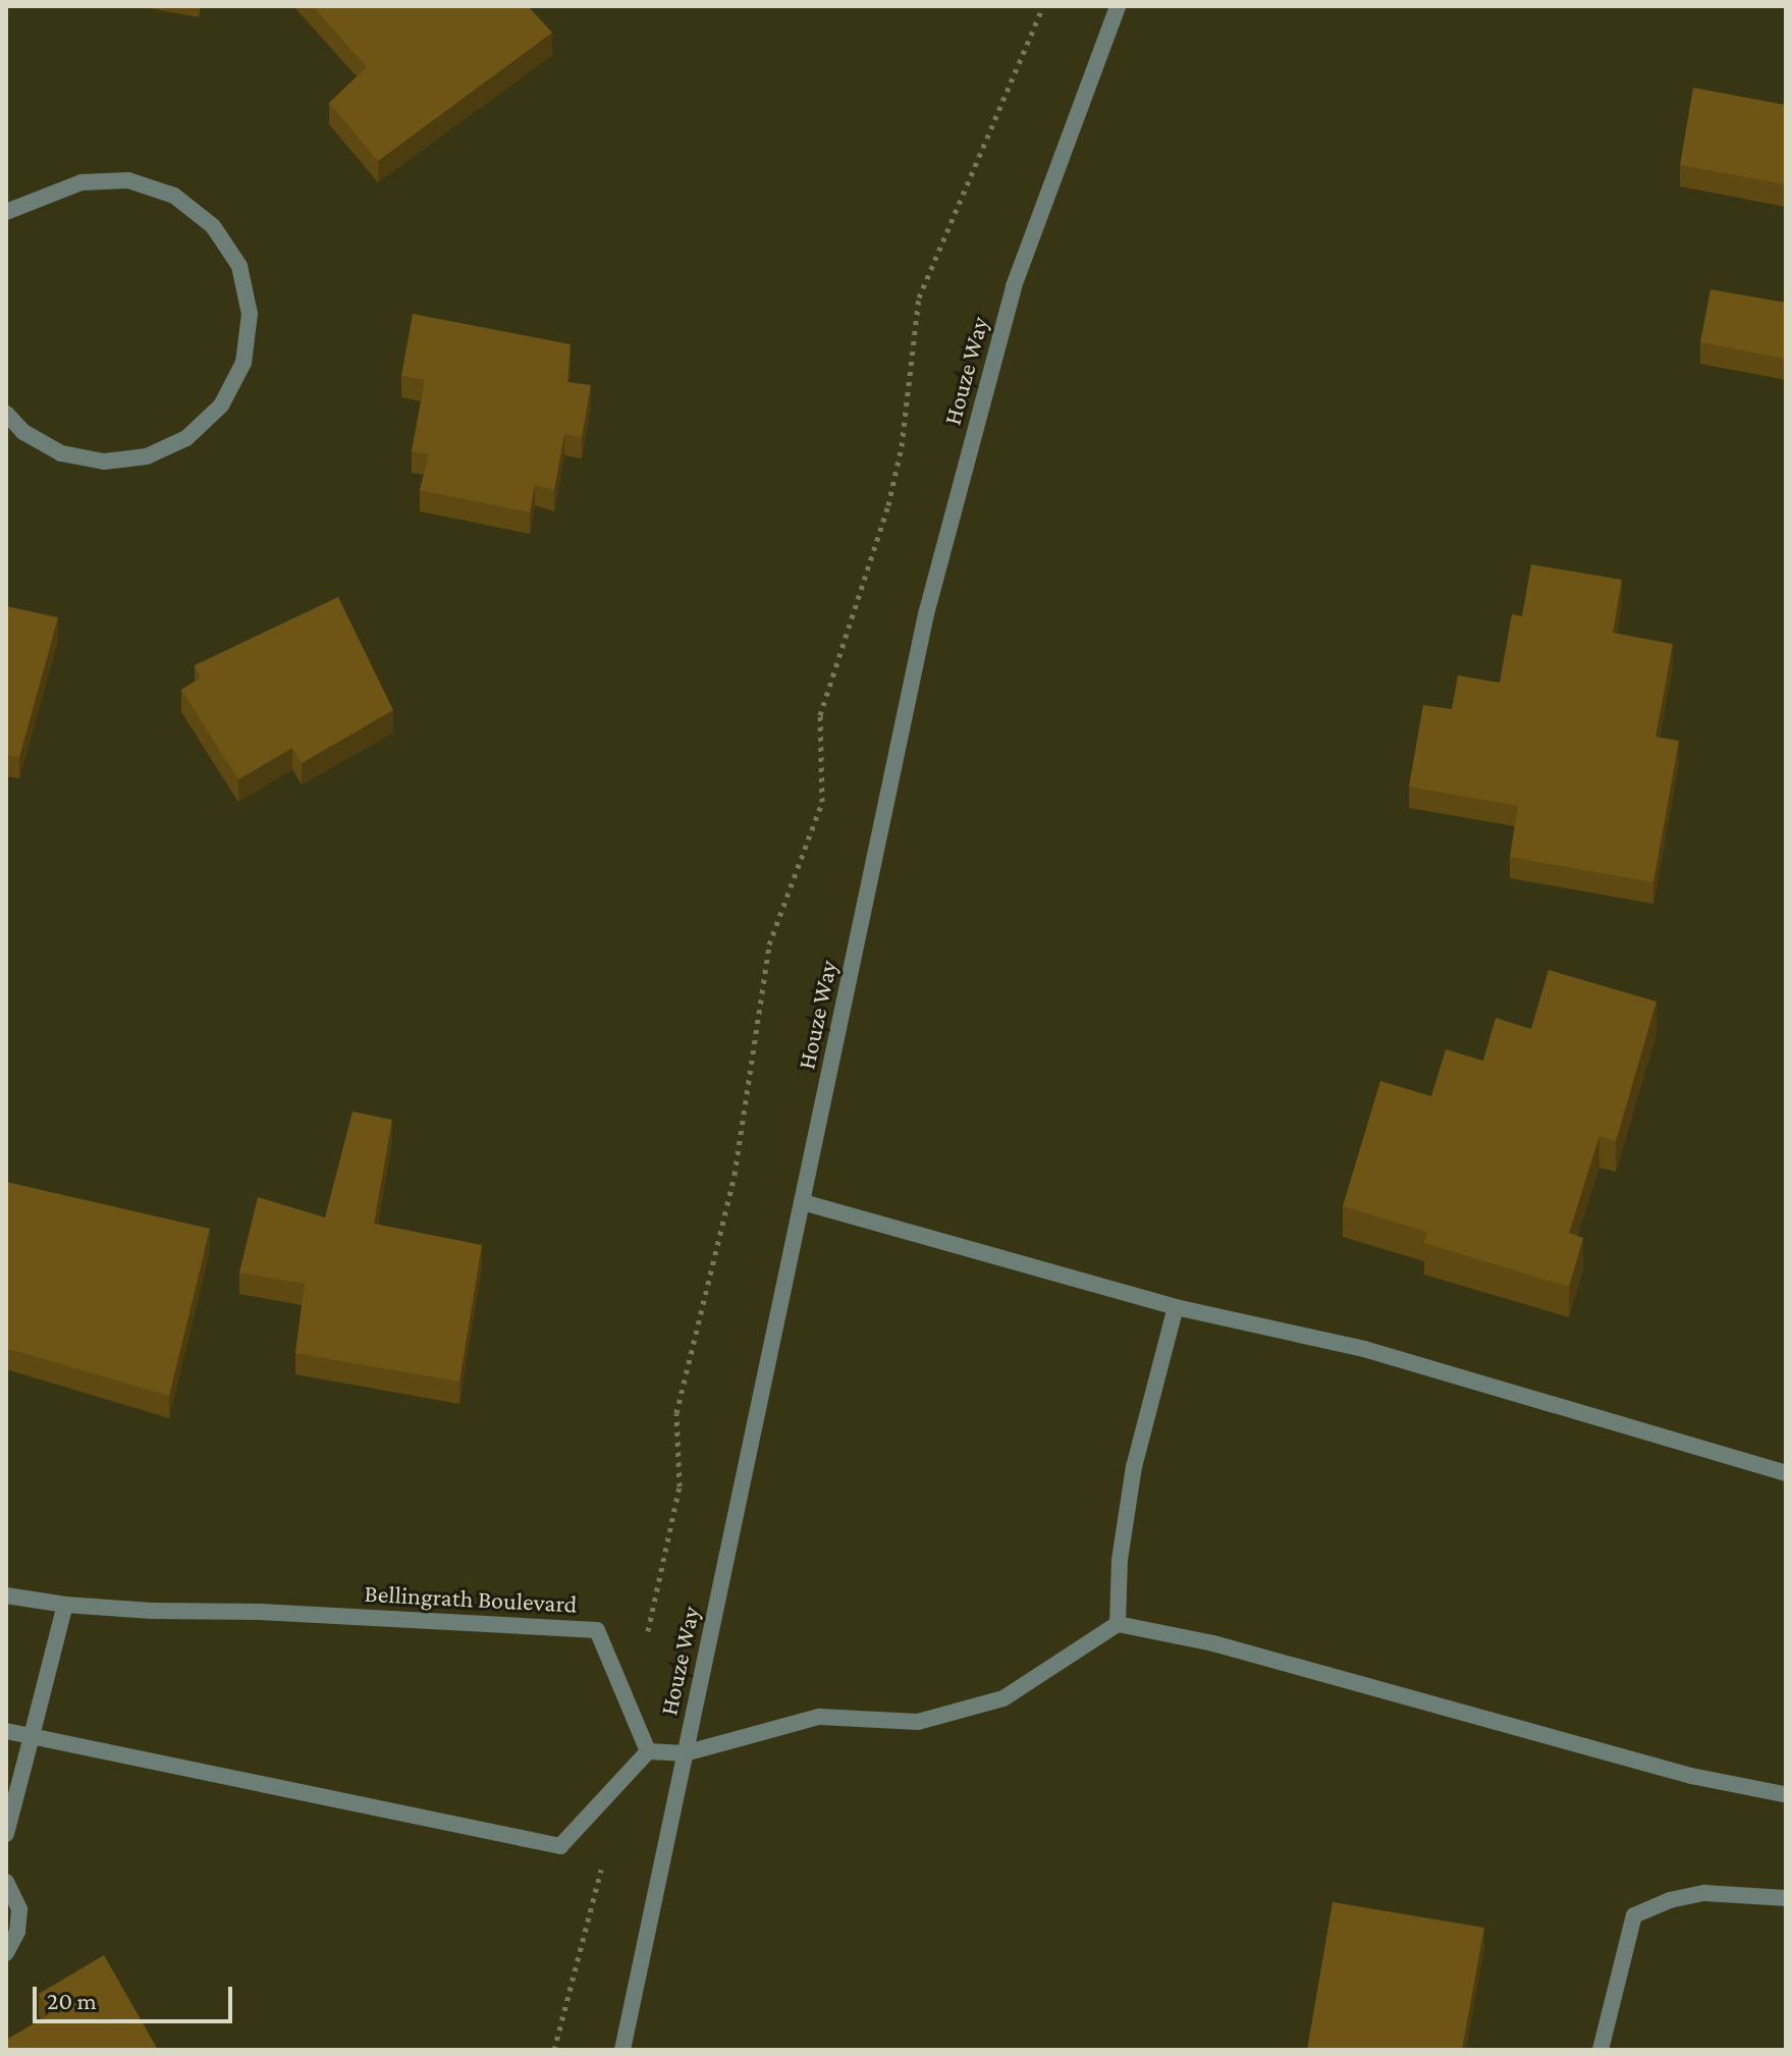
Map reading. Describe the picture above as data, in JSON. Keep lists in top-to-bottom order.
{
  "streets": {
    "street": ["Houze Way", "Bellingrath Boulevard"]
  },
  "scale_bar": "20 m"
}
